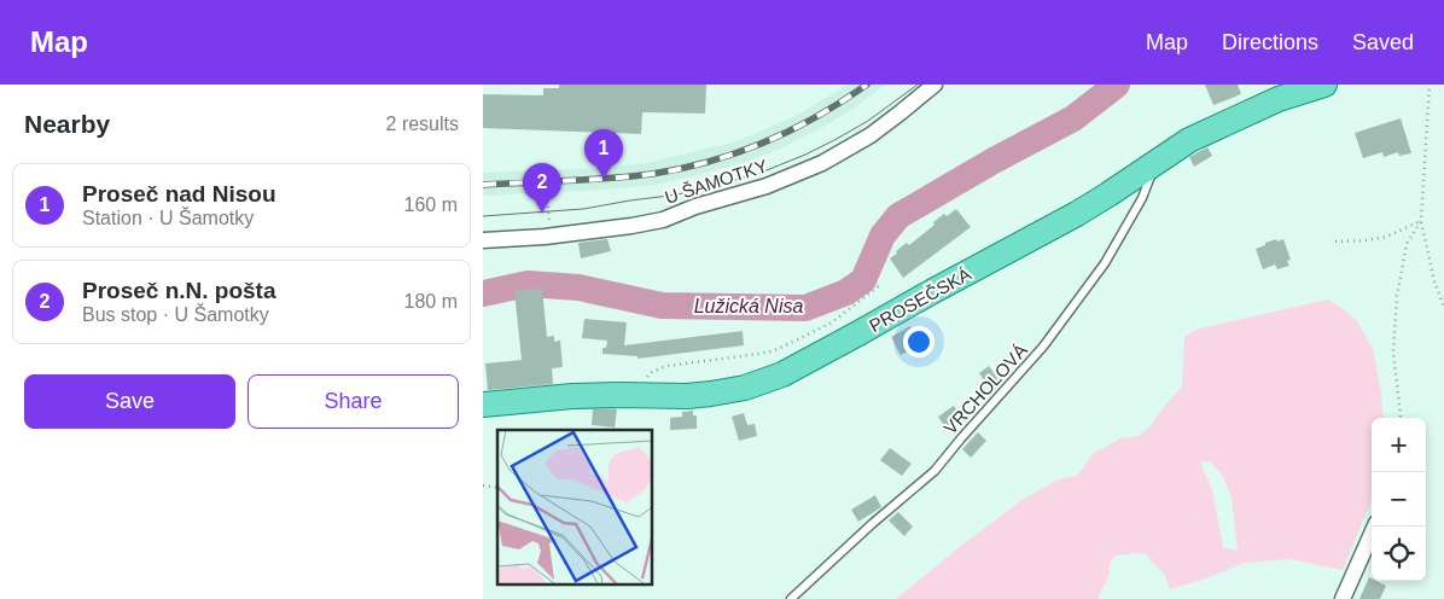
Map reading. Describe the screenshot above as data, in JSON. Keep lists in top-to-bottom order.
{
  "streets": {
    "main road": ["PROSEČSKÁ"],
    "street": ["U ŠAMOTKY"],
    "lane": ["VRCHOLOVÁ"]
  },
  "crossings": [
    ["PROSEČSKÁ", "VRCHOLOVÁ"]
  ],
  "water": ["Lužická Nisa"],
  "page": {
    "header": "Map",
    "nav": ["Map", "Directions", "Saved"],
    "heading": ["Nearby", "2 results"],
    "pins": ["1", "2"],
    "list": [
      {
        "mark": "1",
        "name": "Proseč nad Nisou",
        "note": "Station · U Šamotky",
        "value": "160 m"
      },
      {
        "mark": "2",
        "name": "Proseč n.N. pošta",
        "note": "Bus stop · U Šamotky",
        "value": "180 m"
      }
    ],
    "buttons": ["Save", "Share"],
    "map_buttons": ["+", "−"]
  }
}
